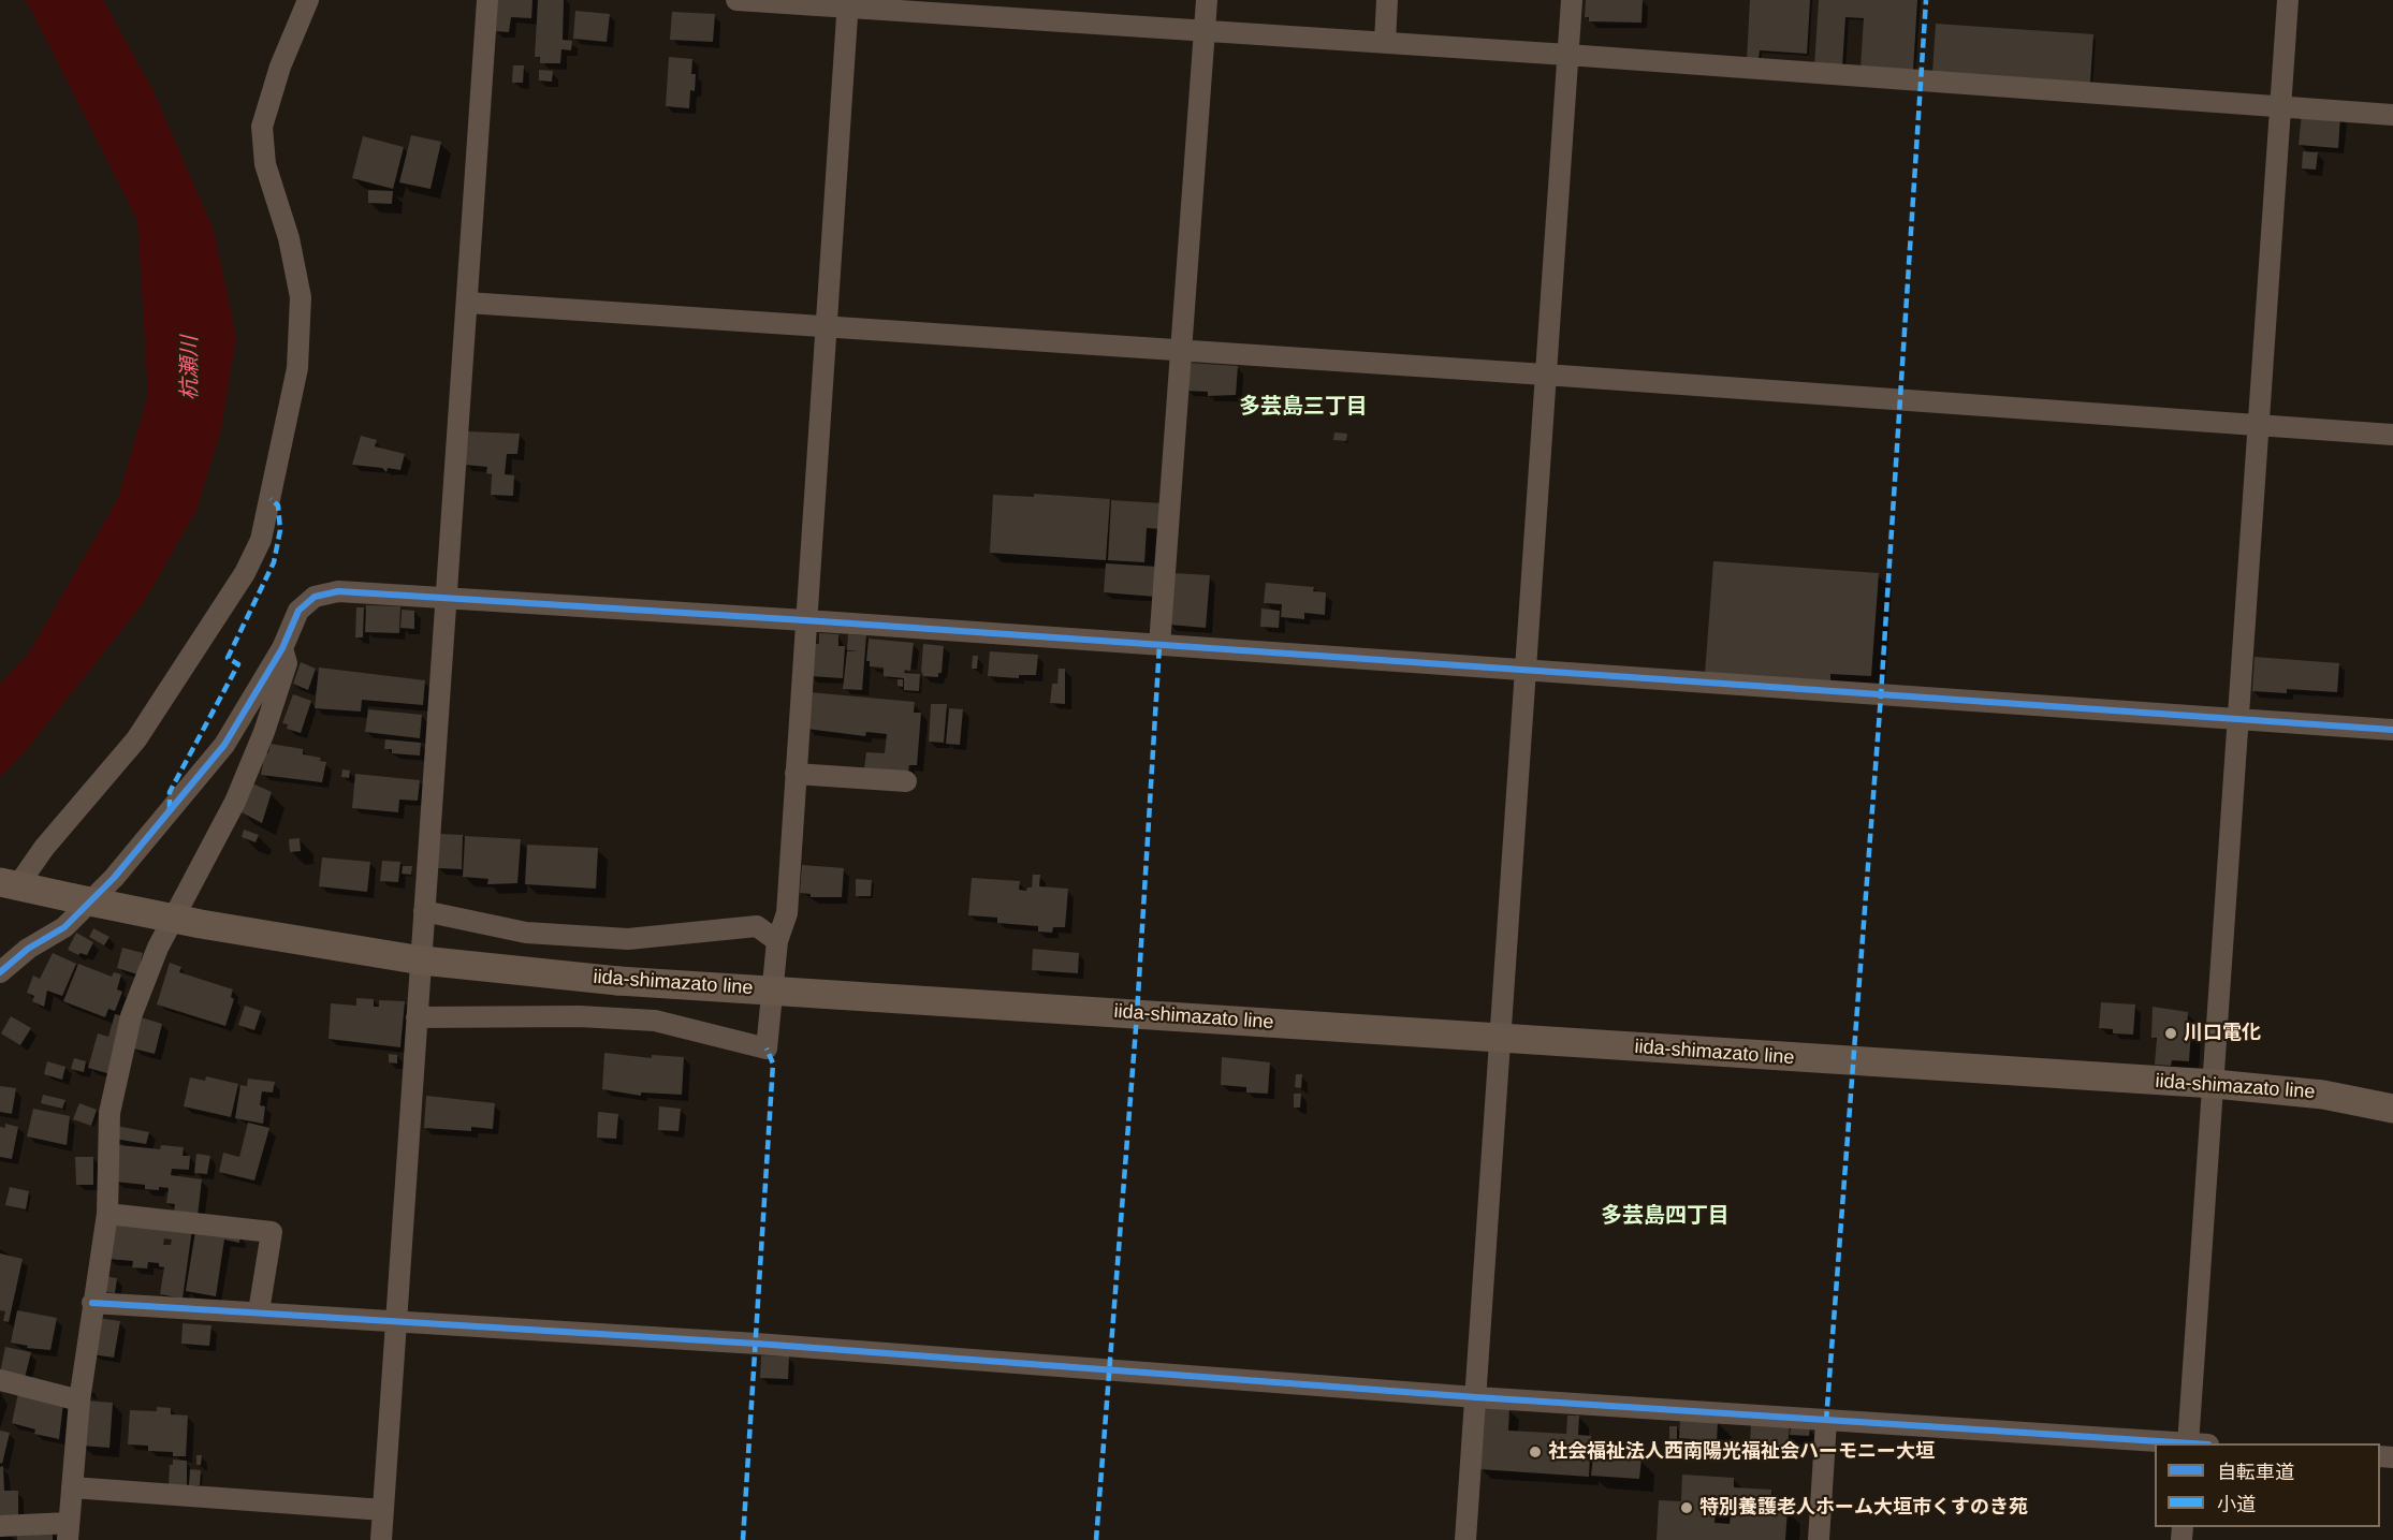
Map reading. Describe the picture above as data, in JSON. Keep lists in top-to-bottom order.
{
  "streets": {
    "main road": ["iida-shimazato line"]
  },
  "districts": ["多芸島三丁目", "多芸島四丁目"],
  "water": ["杭瀬川"],
  "places": ["川口電化", "社会福祉法人西南陽光福祉会ハーモニー大垣", "特別養護老人ホーム大垣市くすのき苑"],
  "legend": ["自転車道", "小道"]
}
